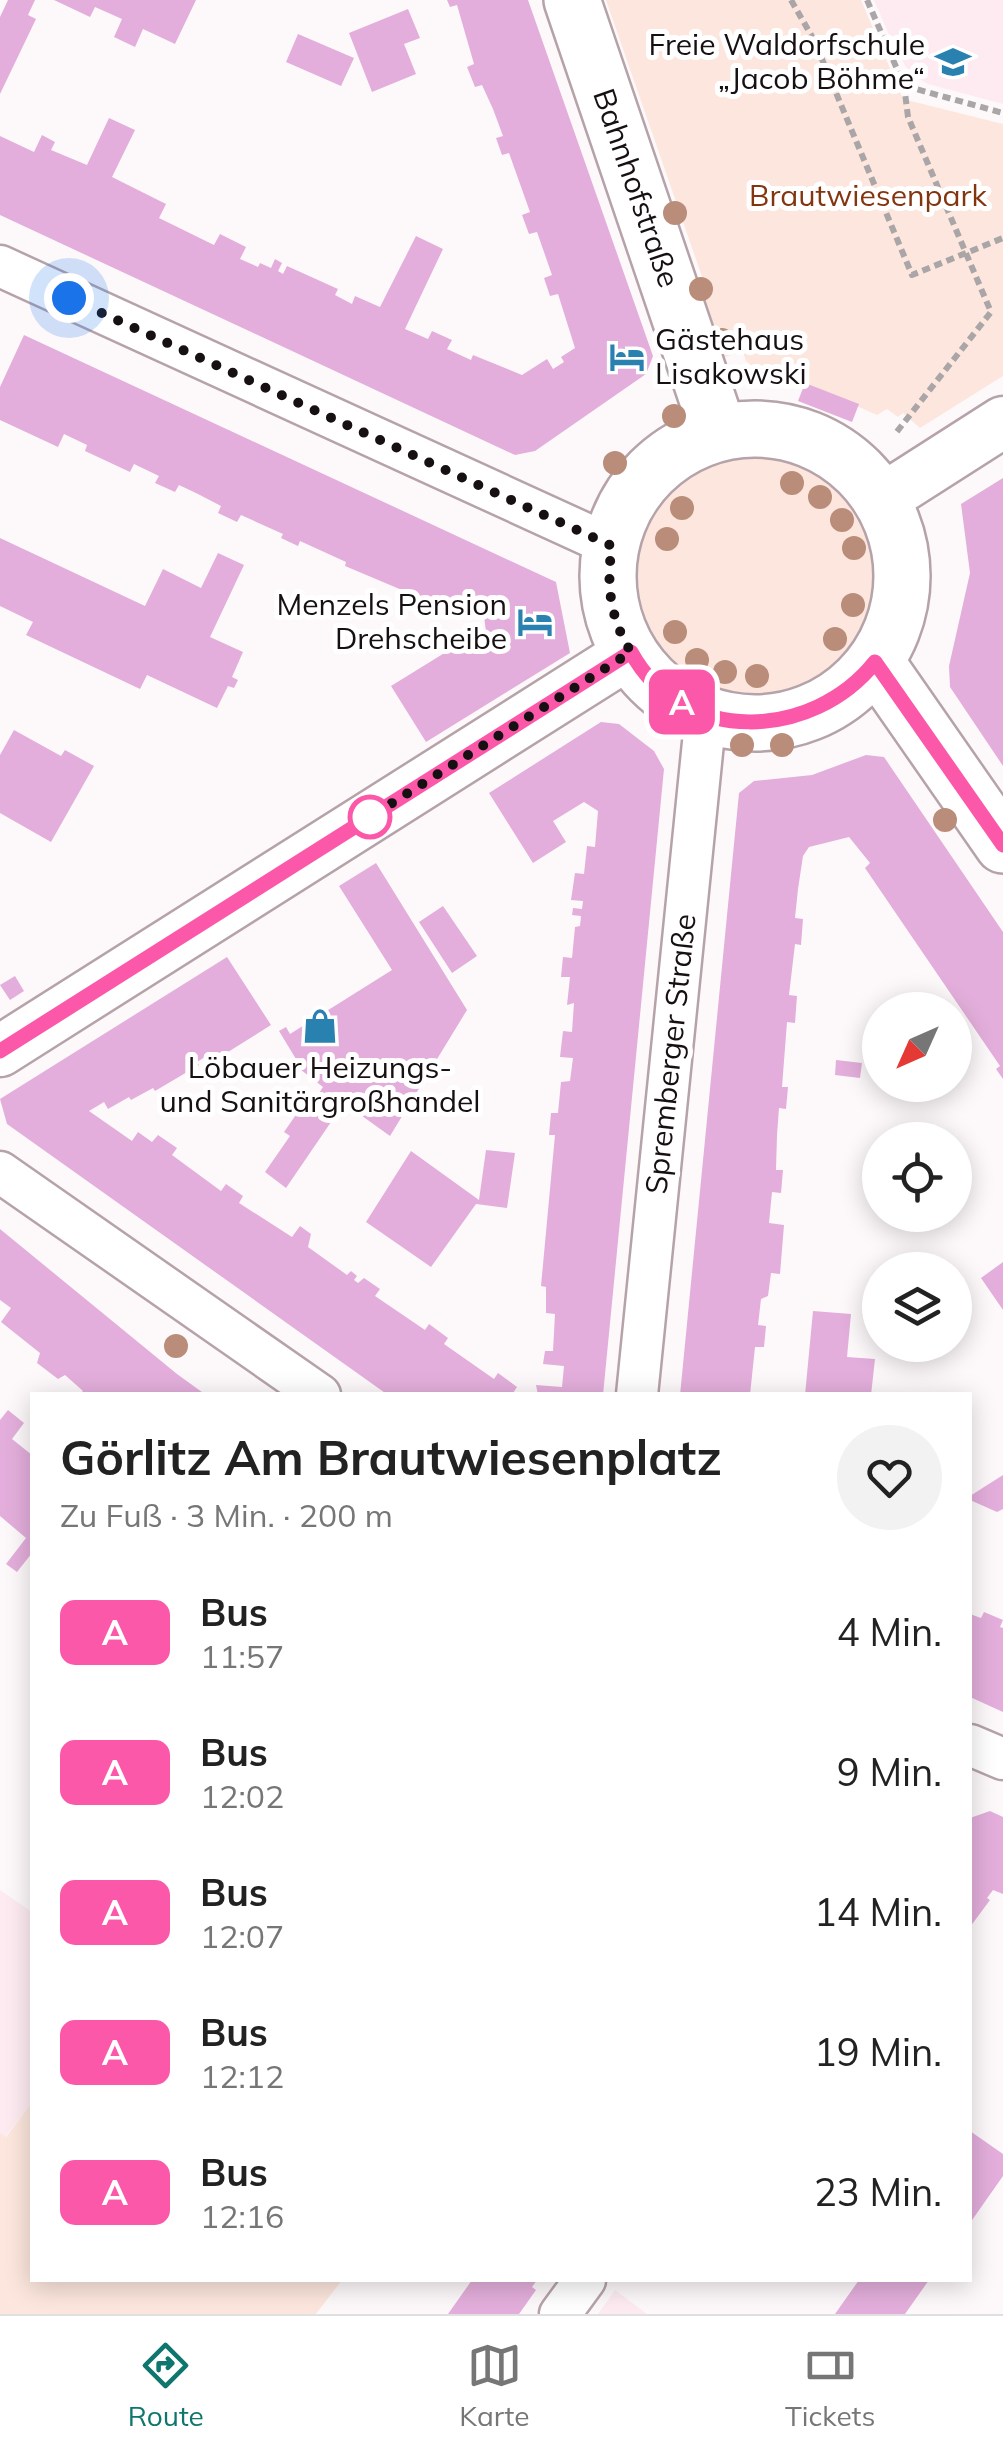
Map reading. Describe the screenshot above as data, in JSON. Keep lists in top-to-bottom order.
{
  "streets": {
    "main road": ["Bahnhofstraße"],
    "street": ["Spremberger Straße"]
  },
  "crossings": [
    ["Bahnhofstraße", "Spremberger Straße"]
  ],
  "parks": ["Brautwiesenpark"],
  "places": {
    "school or university": ["Freie Waldorfschule „Jacob Böhme“"],
    "hotel": ["Gästehaus Lisakowski", "Menzels Pension Drehscheibe"],
    "shop": ["Löbauer Heizungs- und Sanitärgroßhandel"]
  },
  "lines": ["bus line A"],
  "north": "bottom left",
  "page": {
    "on_map": "A",
    "heading": ["Görlitz Am Brautwiesenplatz", "Zu Fuß · 3 Min. · 200 m"],
    "list": [
      {
        "mark": "A",
        "name": "Bus",
        "note": "11:57",
        "value": "4 Min."
      },
      {
        "mark": "A",
        "name": "Bus",
        "note": "12:02",
        "value": "9 Min."
      },
      {
        "mark": "A",
        "name": "Bus",
        "note": "12:07",
        "value": "14 Min."
      },
      {
        "mark": "A",
        "name": "Bus",
        "note": "12:12",
        "value": "19 Min."
      },
      {
        "mark": "A",
        "name": "Bus",
        "note": "12:16",
        "value": "23 Min."
      }
    ],
    "tabs": ["Route", "Karte", "Tickets"]
  }
}
